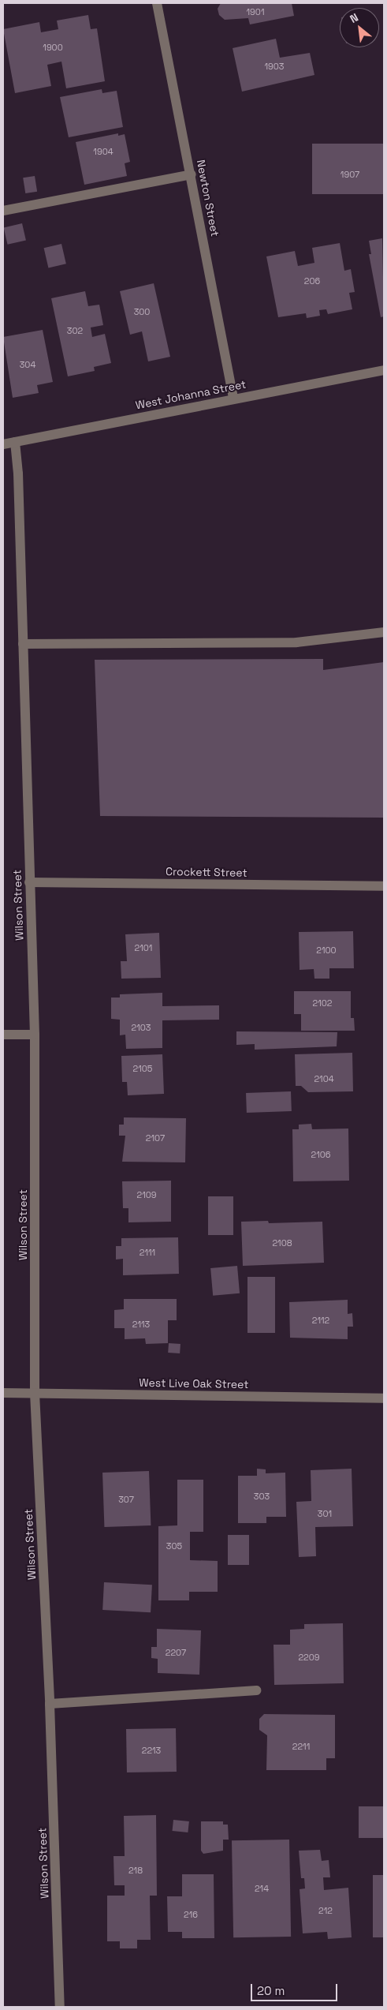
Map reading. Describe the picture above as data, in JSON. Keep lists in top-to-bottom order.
{
  "streets": {
    "street": [
      "Newton Street",
      "West Johanna Street",
      "Crockett Street",
      "Wilson Street",
      "West Live Oak Street"
    ]
  },
  "crossings": [
    ["Newton Street", "West Johanna Street"],
    ["West Johanna Street", "Wilson Street"],
    ["Crockett Street", "Wilson Street"],
    ["Wilson Street", "West Live Oak Street"]
  ],
  "house_numbers": [
    "1901",
    "1900",
    "1903",
    "1904",
    "1907",
    "206",
    "300",
    "302",
    "304",
    "2101",
    "2100",
    "2102",
    "2103",
    "2105",
    "2104",
    "2107",
    "2106",
    "2109",
    "2108",
    "2111",
    "2112",
    "2113",
    "303",
    "307",
    "301",
    "305",
    "2207",
    "2209",
    "2211",
    "2213",
    "218",
    "214",
    "212",
    "216"
  ],
  "scale_bar": "20 m",
  "north": "top left"
}
